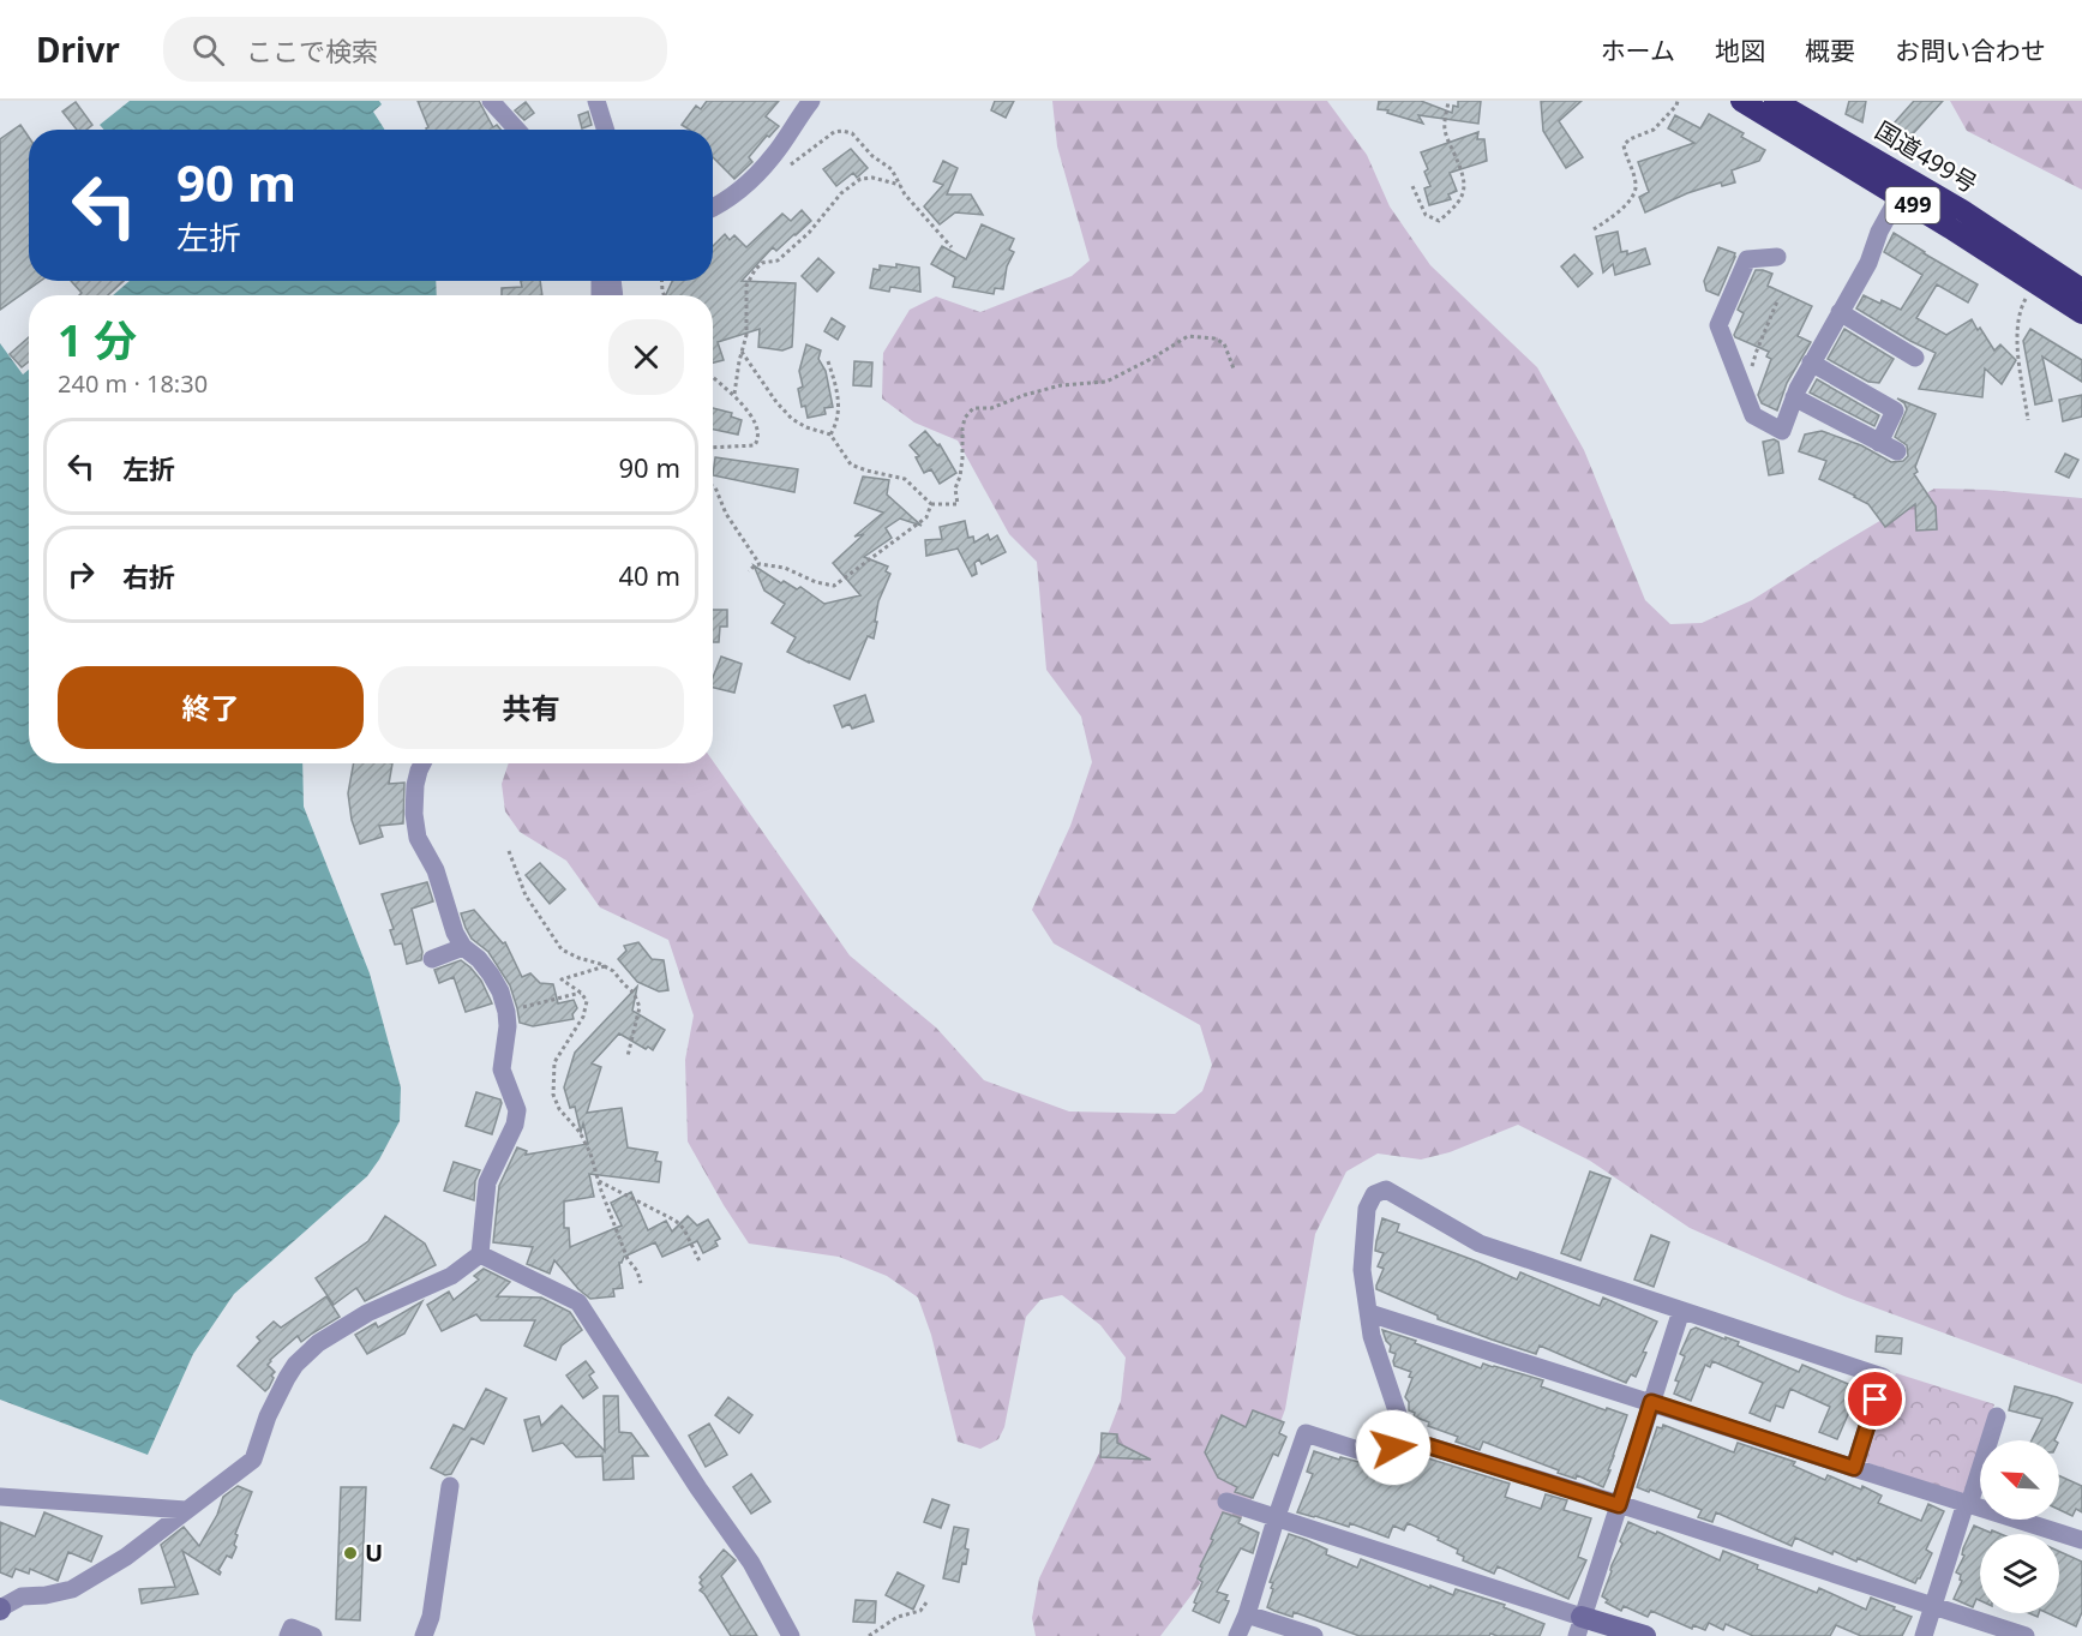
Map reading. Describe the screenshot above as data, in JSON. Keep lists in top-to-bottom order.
{
  "streets": {
    "highway": ["国道499号", "499"]
  },
  "places": ["U"],
  "north": "top left",
  "page": {
    "header": "Drivr",
    "search": "ここで検索",
    "nav": [
      "ホーム",
      "地図",
      "概要",
      "お問い合わせ"
    ],
    "turn": ["90 m", "左折"],
    "heading": ["1 分", "240 m · 18:30"],
    "list": [
      {
        "name": "左折",
        "value": "90 m"
      },
      {
        "name": "右折",
        "value": "40 m"
      }
    ],
    "buttons": ["終了", "共有"]
  }
}
